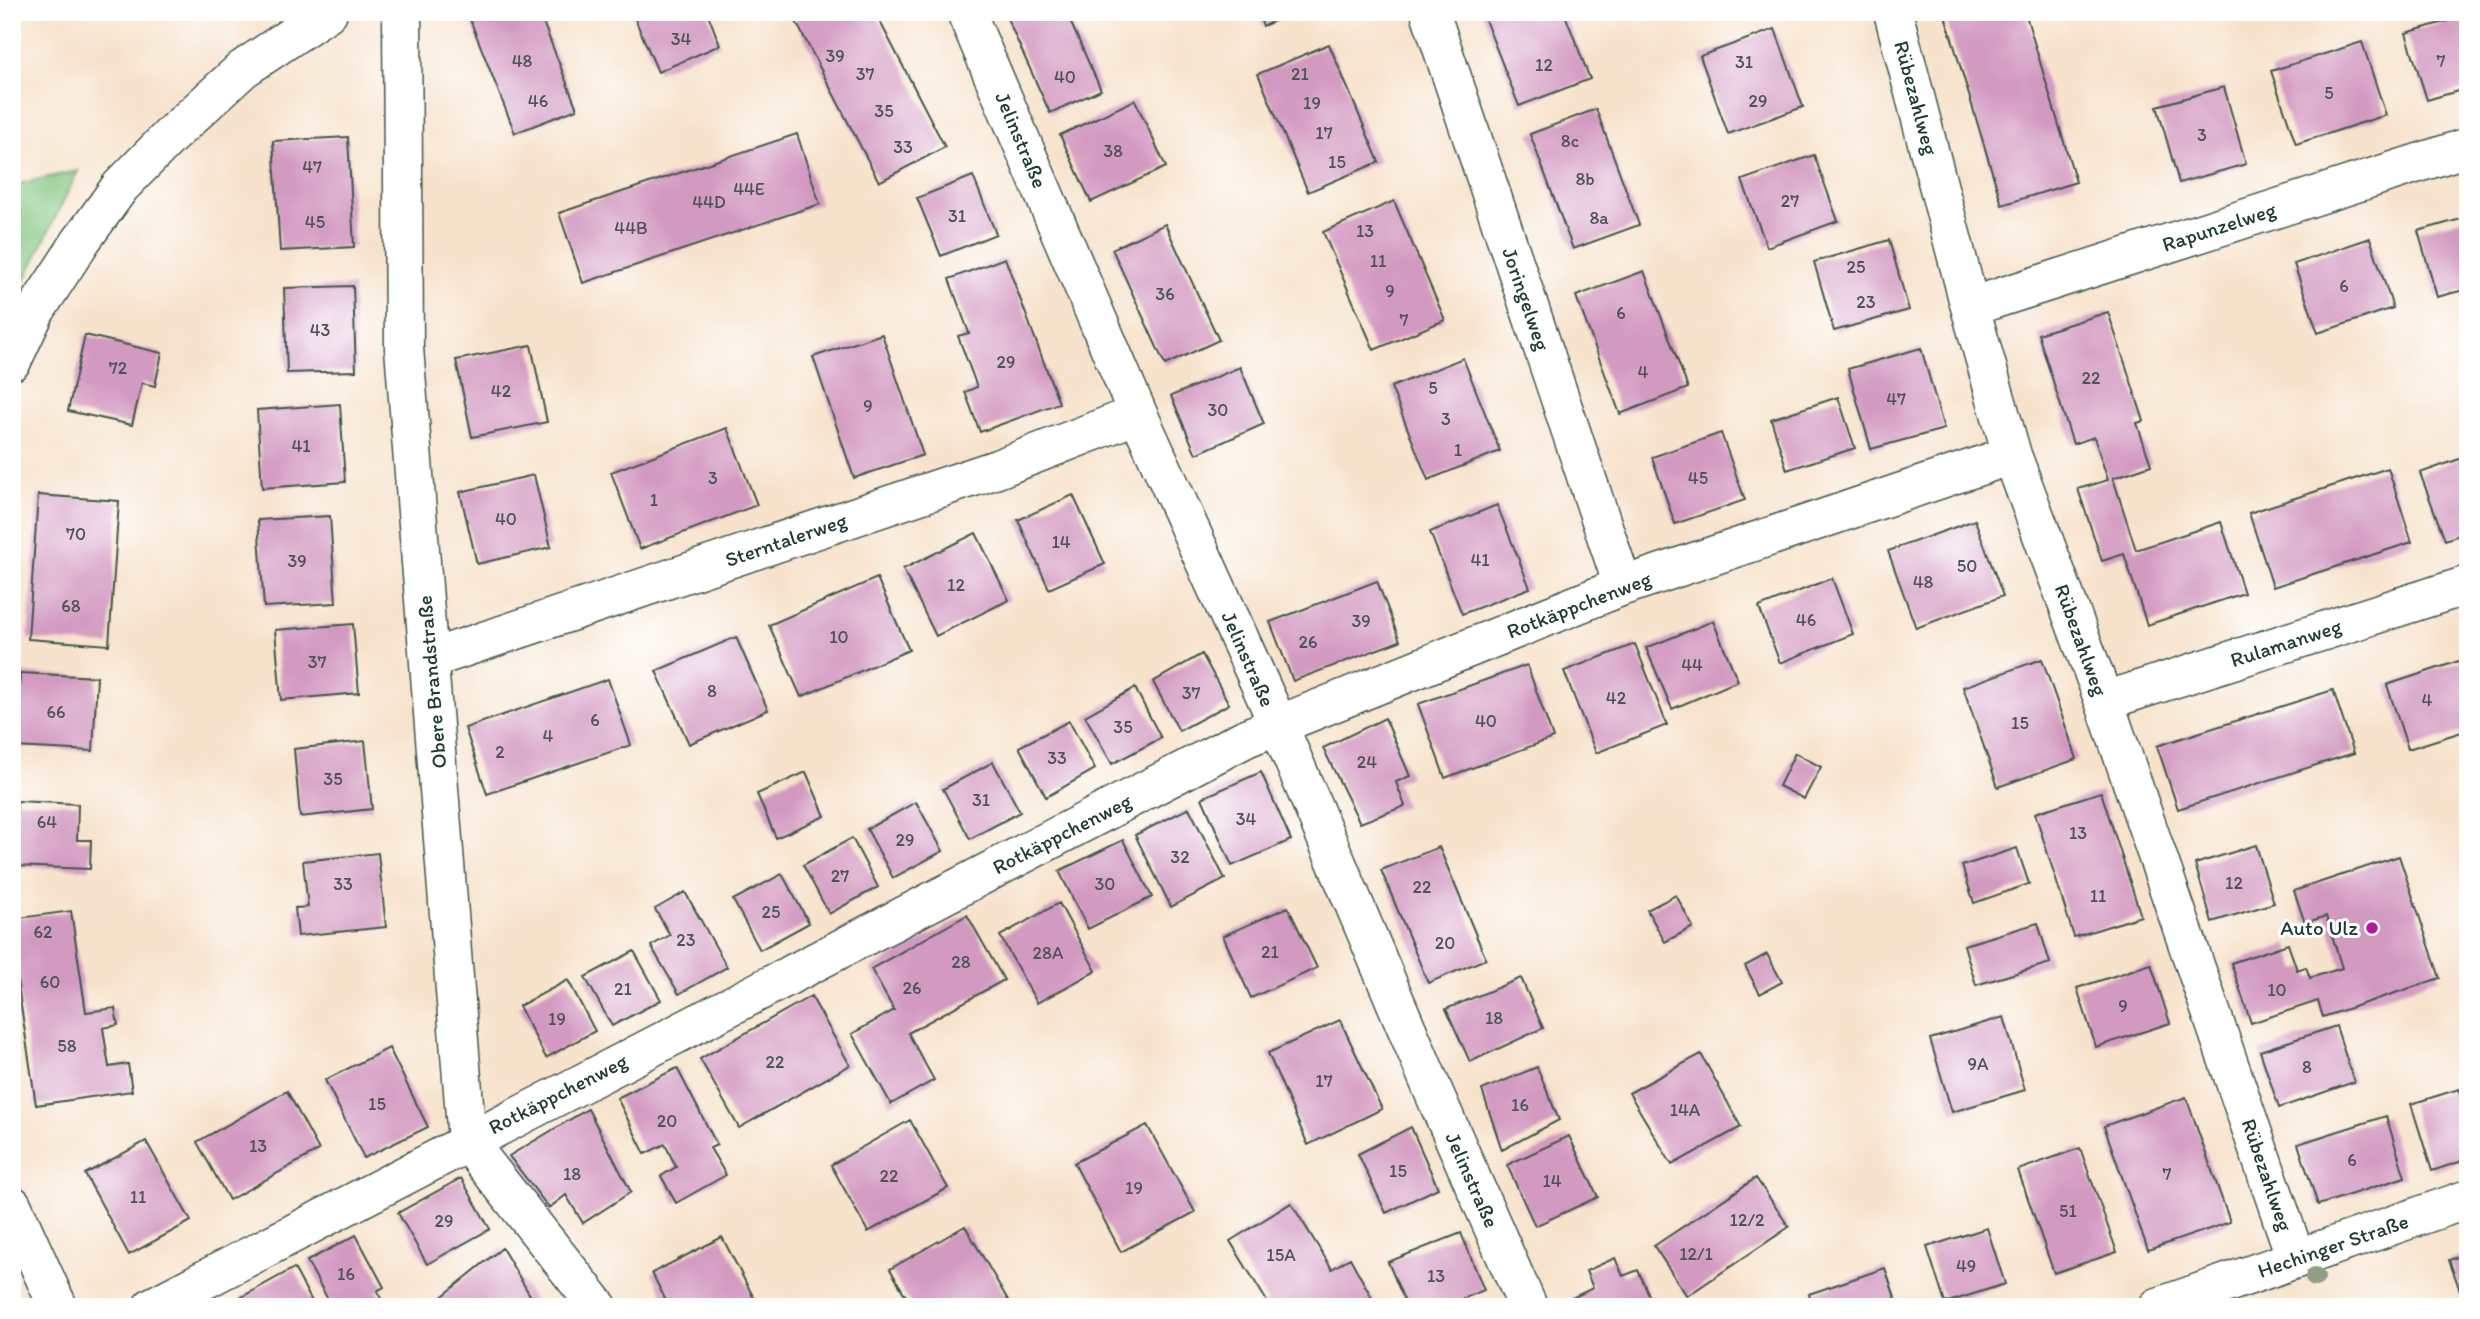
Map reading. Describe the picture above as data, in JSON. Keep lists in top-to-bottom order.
{
  "streets": {
    "street": [
      "Rübezahlweg",
      "Jelinstraße",
      "Rapunzelweg",
      "Joringelweg",
      "Sterntalerweg",
      "Rotkäppchenweg",
      "Rulamanweg",
      "Obere Brandstraße",
      "Hechinger Straße"
    ]
  },
  "crossings": [
    ["Rübezahlweg", "Rapunzelweg"],
    ["Rübezahlweg", "Rotkäppchenweg"],
    ["Rübezahlweg", "Rulamanweg"],
    ["Rübezahlweg", "Hechinger Straße"],
    ["Jelinstraße", "Sterntalerweg"],
    ["Jelinstraße", "Rotkäppchenweg"],
    ["Joringelweg", "Rotkäppchenweg"],
    ["Sterntalerweg", "Obere Brandstraße"],
    ["Rotkäppchenweg", "Obere Brandstraße"]
  ],
  "places": ["Auto Ulz"],
  "house_numbers": [
    "34",
    "39",
    "48",
    "7",
    "31",
    "12",
    "37",
    "21",
    "40",
    "5",
    "46",
    "29",
    "19",
    "35",
    "17",
    "3",
    "8c",
    "33",
    "38",
    "15",
    "47",
    "8b",
    "44E",
    "27",
    "44D",
    "31",
    "8a",
    "45",
    "44B",
    "13",
    "11",
    "25",
    "6",
    "9",
    "36",
    "23",
    "6",
    "7",
    "43",
    "29",
    "72",
    "4",
    "22",
    "5",
    "42",
    "47",
    "9",
    "30",
    "3",
    "41",
    "1",
    "3",
    "45",
    "1",
    "40",
    "70",
    "14",
    "41",
    "39",
    "50",
    "48",
    "12",
    "68",
    "46",
    "39",
    "10",
    "26",
    "37",
    "44",
    "8",
    "37",
    "42",
    "4",
    "66",
    "6",
    "40",
    "15",
    "35",
    "4",
    "2",
    "33",
    "24",
    "35",
    "31",
    "34",
    "64",
    "13",
    "29",
    "32",
    "27",
    "12",
    "33",
    "30",
    "22",
    "11",
    "25",
    "62",
    "23",
    "20",
    "21",
    "28A",
    "28",
    "60",
    "26",
    "21",
    "10",
    "9",
    "18",
    "19",
    "58",
    "22",
    "9A",
    "8",
    "17",
    "15",
    "16",
    "14A",
    "20",
    "13",
    "6",
    "15",
    "18",
    "7",
    "22",
    "14",
    "19",
    "11",
    "51",
    "12/2",
    "29",
    "12/1",
    "15A",
    "49",
    "16",
    "13"
  ]
}
